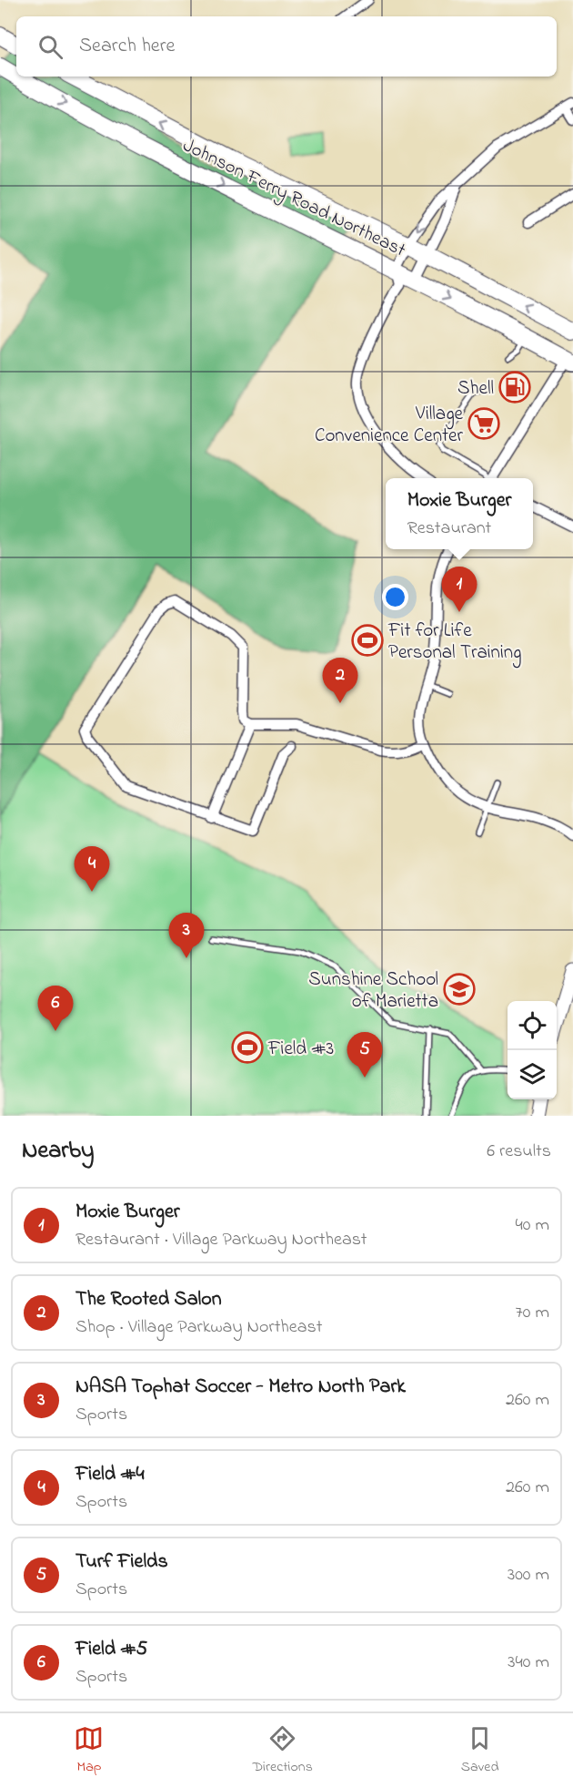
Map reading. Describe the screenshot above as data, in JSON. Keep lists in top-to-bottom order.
{
  "streets": {
    "main road": ["Johnson Ferry Road Northeast"]
  },
  "places": {
    "fuel station": ["Shell"],
    "supermarket": ["Village Convenience Center"],
    "sports": ["Fit for Life Personal Training", "Field #3"],
    "school or university": ["Sunshine School of Marietta"]
  },
  "page": {
    "search": "Search here",
    "popup": ["Moxie Burger", "Restaurant"],
    "pins": [
      "1",
      "2",
      "4",
      "3",
      "6",
      "5"
    ],
    "heading": ["Nearby", "6 results"],
    "list": [
      {
        "mark": "1",
        "name": "Moxie Burger",
        "note": "Restaurant · Village Parkway Northeast",
        "value": "40 m"
      },
      {
        "mark": "2",
        "name": "The Rooted Salon",
        "note": "Shop · Village Parkway Northeast",
        "value": "70 m"
      },
      {
        "mark": "3",
        "name": "NASA Tophat Soccer - Metro North Park",
        "note": "Sports",
        "value": "260 m"
      },
      {
        "mark": "4",
        "name": "Field #4",
        "note": "Sports",
        "value": "260 m"
      },
      {
        "mark": "5",
        "name": "Turf Fields",
        "note": "Sports",
        "value": "300 m"
      },
      {
        "mark": "6",
        "name": "Field #5",
        "note": "Sports",
        "value": "340 m"
      }
    ],
    "nav": ["Map", "Directions", "Saved"]
  }
}
